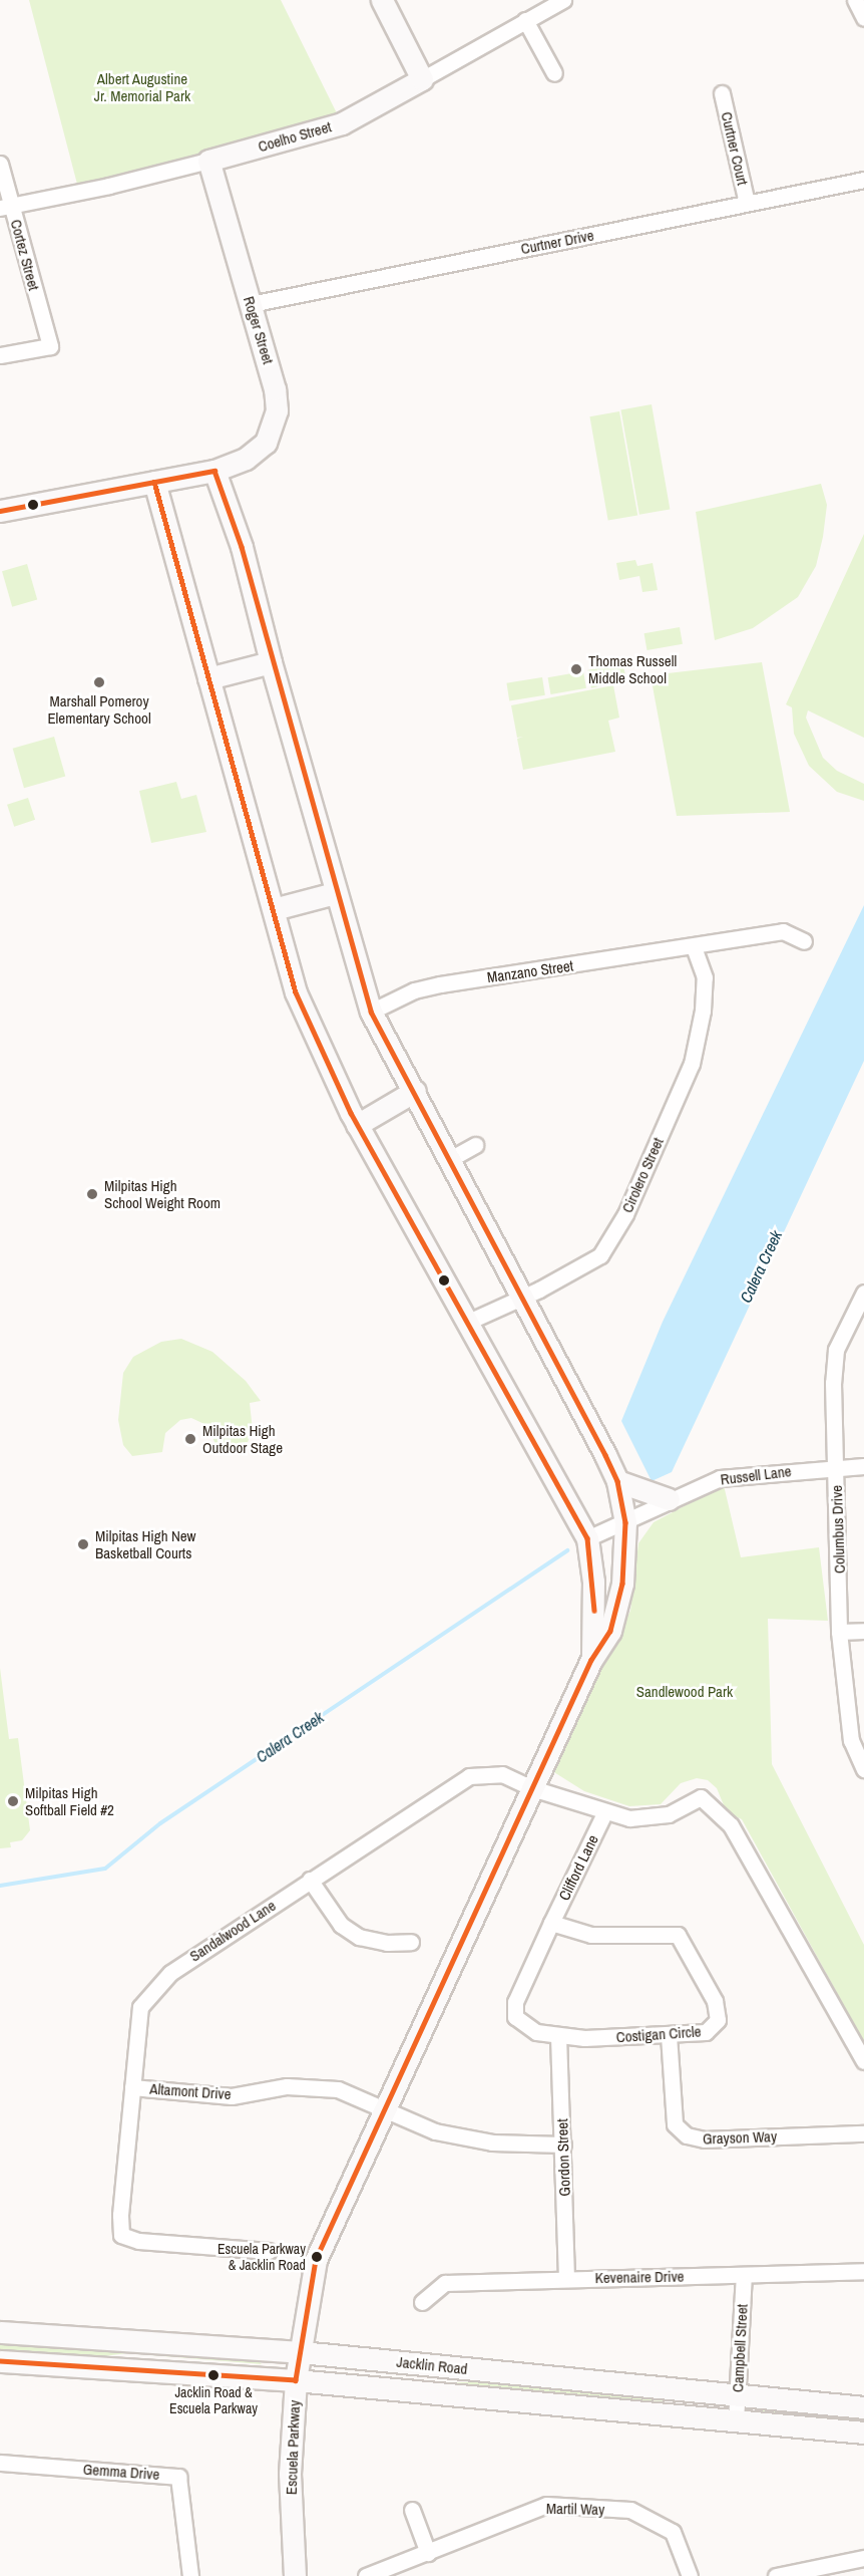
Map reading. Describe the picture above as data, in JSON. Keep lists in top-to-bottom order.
{
  "streets": {
    "street": [
      "Coelho Street",
      "Curtner Court",
      "Curtner Drive",
      "Cortez Street",
      "Roger Street",
      "Manzano Street",
      "Cirolero Street",
      "Russell Lane",
      "Columbus Drive",
      "Clifford Lane",
      "Sandalwood Lane",
      "Costigan Circle",
      "Altamont Drive",
      "Grayson Way",
      "Gordon Street",
      "Kevenaire Drive",
      "Campbell Street",
      "Jacklin Road",
      "Escuela Parkway",
      "Gemma Drive",
      "Martil Way"
    ]
  },
  "crossings": [
    ["Coelho Street", "Cortez Street"],
    ["Coelho Street", "Roger Street"],
    ["Curtner Court", "Curtner Drive"],
    ["Curtner Drive", "Roger Street"],
    ["Roger Street", "Escuela Parkway"],
    ["Manzano Street", "Cirolero Street"],
    ["Manzano Street", "Escuela Parkway"],
    ["Cirolero Street", "Escuela Parkway"],
    ["Russell Lane", "Columbus Drive"],
    ["Russell Lane", "Escuela Parkway"],
    ["Clifford Lane", "Sandalwood Lane"],
    ["Clifford Lane", "Costigan Circle"],
    ["Sandalwood Lane", "Altamont Drive"],
    ["Sandalwood Lane", "Escuela Parkway"],
    ["Costigan Circle", "Grayson Way"],
    ["Costigan Circle", "Gordon Street"],
    ["Altamont Drive", "Gordon Street"],
    ["Altamont Drive", "Escuela Parkway"],
    ["Gordon Street", "Kevenaire Drive"],
    ["Kevenaire Drive", "Campbell Street"],
    ["Campbell Street", "Jacklin Road"],
    ["Jacklin Road", "Escuela Parkway"]
  ],
  "water": ["Calera Creek"],
  "parks": ["Albert Augustine Jr. Memorial Park", "Sandlewood Park"],
  "places": [
    "Thomas Russell Middle School",
    "Marshall Pomeroy Elementary School",
    "Milpitas High School Weight Room",
    "Milpitas High Outdoor Stage",
    "Milpitas High New Basketball Courts",
    "Milpitas High Softball Field #2",
    "Escuela Parkway & Jacklin Road",
    "Jacklin Road & Escuela Parkway"
  ]
}
